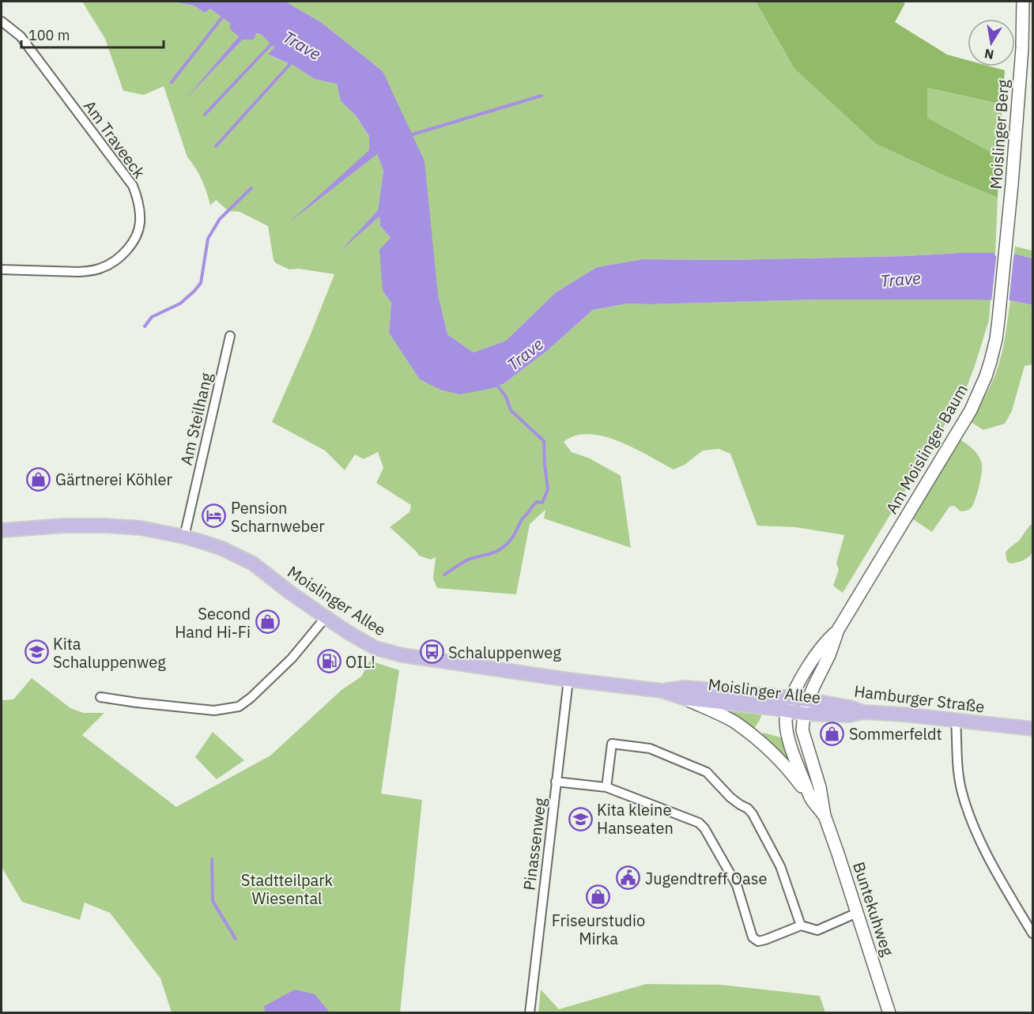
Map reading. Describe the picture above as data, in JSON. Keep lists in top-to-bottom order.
{
  "streets": {
    "main road": [
      "Moislinger Berg",
      "Am Moislinger Baum",
      "Moislinger Allee",
      "Hamburger Straße",
      "Buntekuhweg"
    ],
    "street": ["Am Traveeck", "Am Steilhang", "Pinassenweg"]
  },
  "crossings": [
    ["Moislinger Berg", "Am Moislinger Baum"],
    ["Am Steilhang", "Moislinger Allee"],
    ["Am Moislinger Baum", "Moislinger Allee"],
    ["Am Moislinger Baum", "Hamburger Straße"],
    ["Am Moislinger Baum", "Buntekuhweg"],
    ["Moislinger Allee", "Hamburger Straße"],
    ["Moislinger Allee", "Pinassenweg"],
    ["Moislinger Allee", "Buntekuhweg"],
    ["Hamburger Straße", "Buntekuhweg"]
  ],
  "water": ["Trave"],
  "parks": ["Stadtteilpark Wiesental"],
  "places": {
    "shop": [
      "Gärtnerei Köhler",
      "Second Hand Hi-Fi",
      "Sommerfeldt",
      "Friseurstudio Mirka"
    ],
    "hotel": ["Pension Scharnweber"],
    "school or university": ["Kita Schaluppenweg", "Kita kleine Hanseaten"],
    "bus stop": ["Schaluppenweg"],
    "fuel station": ["OIL!"],
    "public building": ["Jugendtreff Oase"]
  },
  "scale_bar": "100 m",
  "north": "bottom"
}
